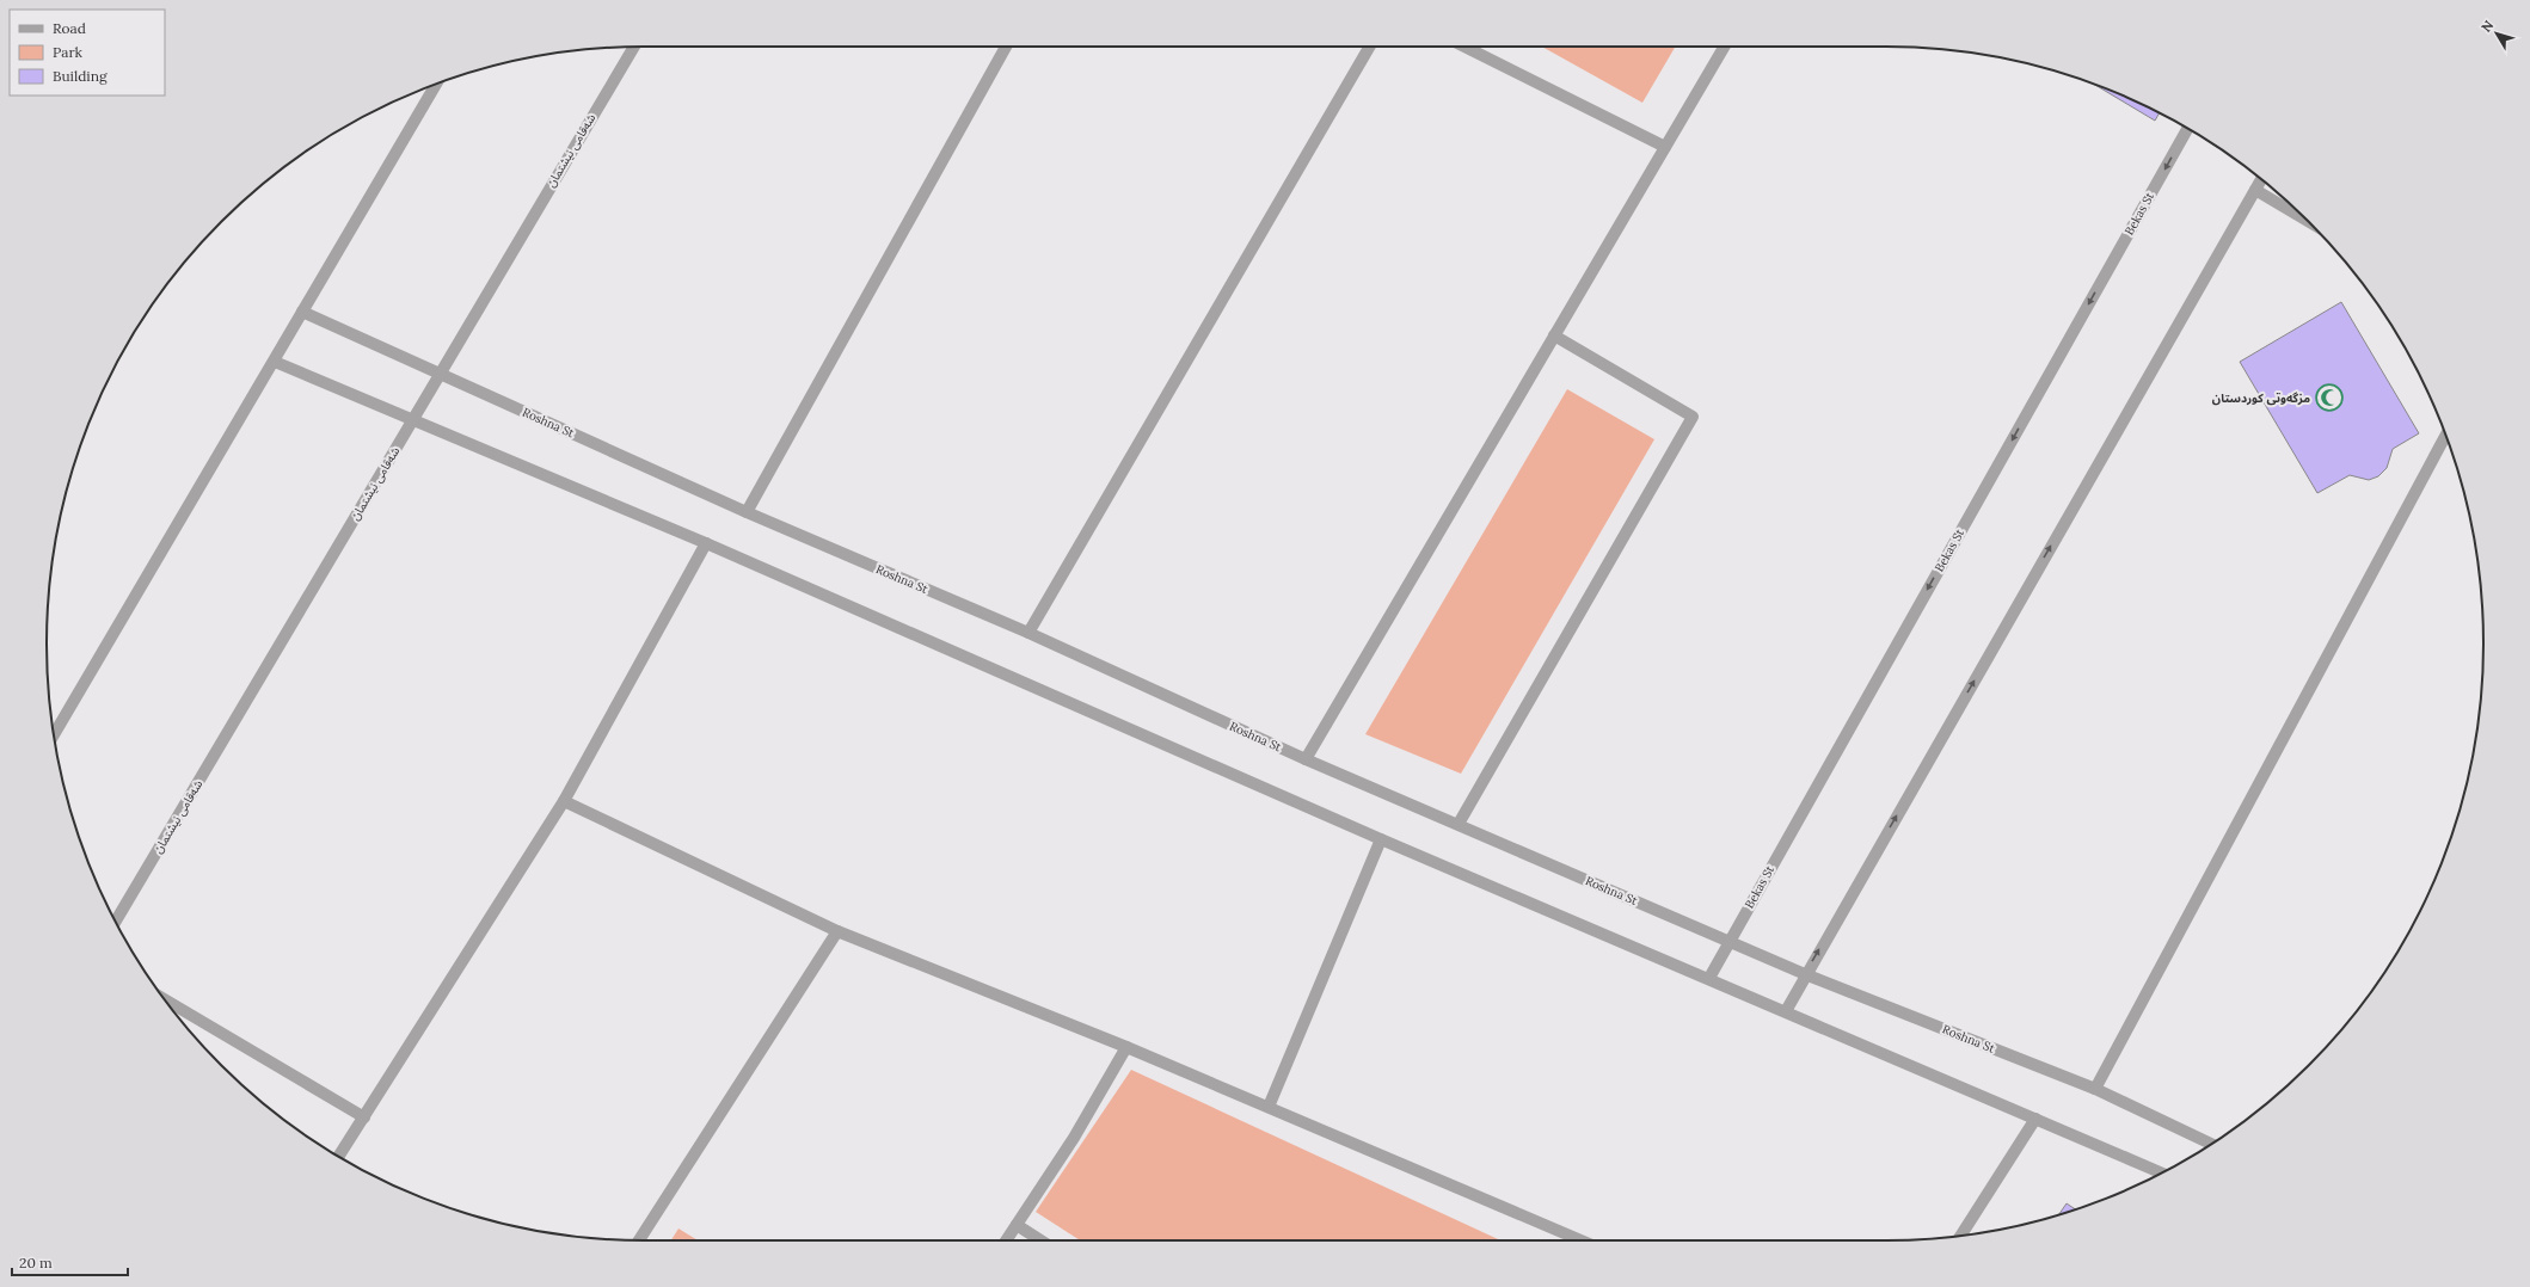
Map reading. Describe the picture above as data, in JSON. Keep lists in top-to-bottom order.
{
  "streets": {
    "street": ["شەقامی نیشتمان", "Bekas St", "Roshna St"]
  },
  "crossings": [
    ["شەقامی نیشتمان", "Roshna St"],
    ["Bekas St", "Roshna St"]
  ],
  "places": {
    "mosque": ["مزگەوتی کوردستان"]
  },
  "legend": ["Road", "Park", "Building"],
  "scale_bar": "20 m",
  "north": "top left"
}
